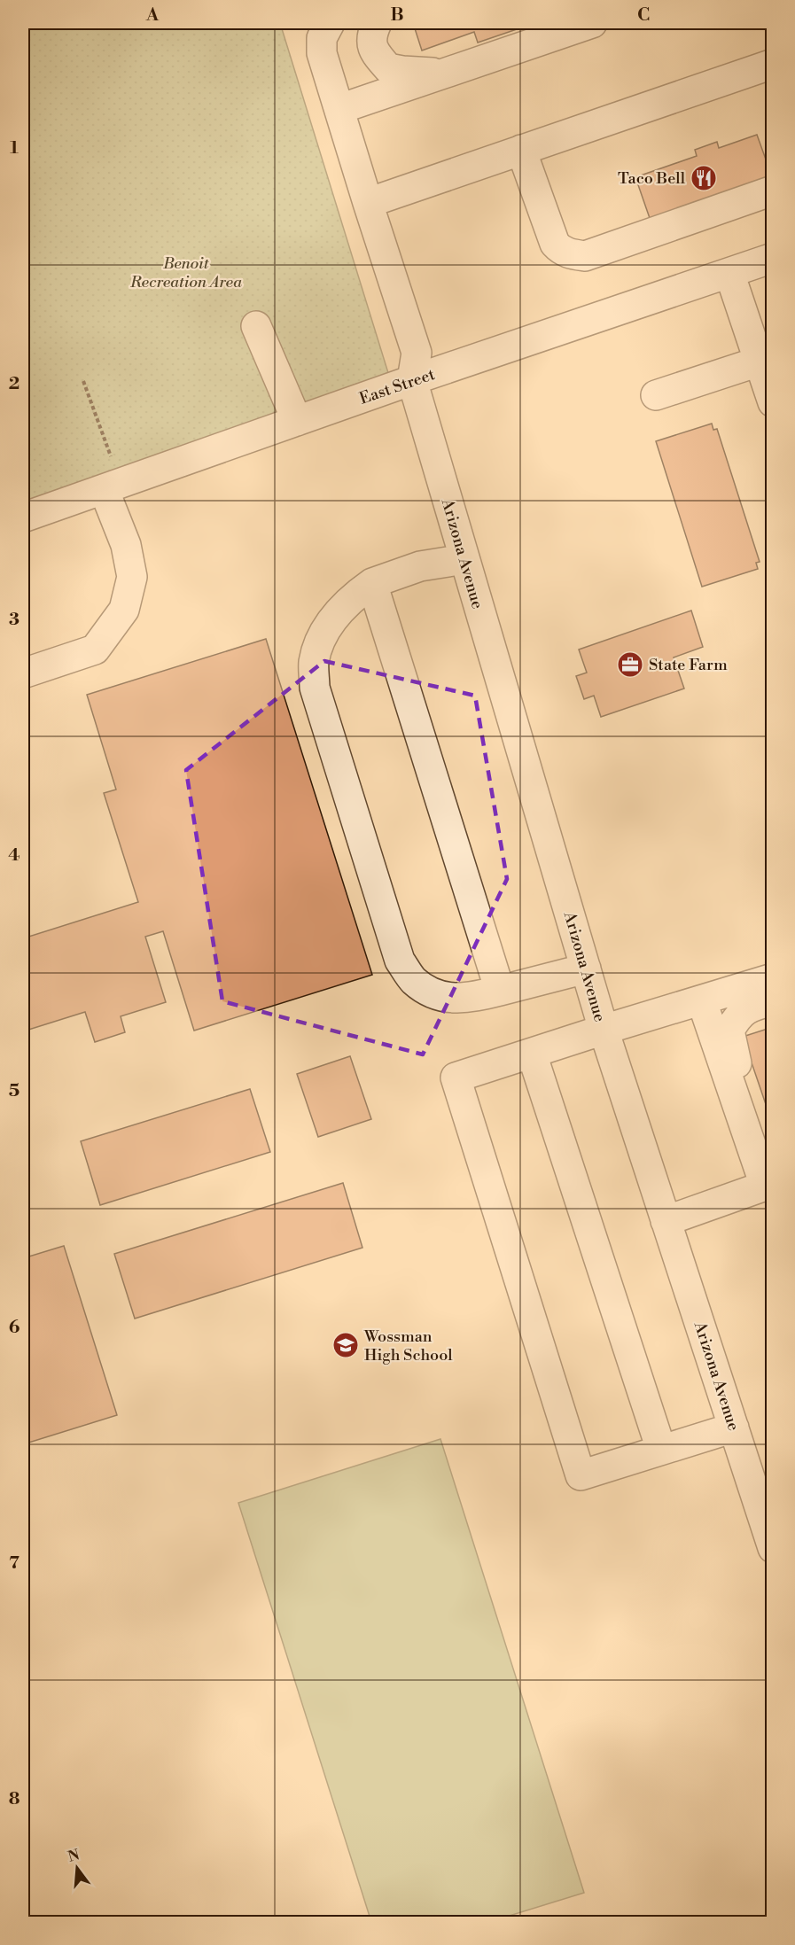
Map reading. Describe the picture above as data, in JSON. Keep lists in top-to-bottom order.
{
  "streets": {
    "street": ["East Street", "Arizona Avenue"]
  },
  "crossings": [
    ["East Street", "Arizona Avenue"]
  ],
  "parks": ["Benoit Recreation Area"],
  "places": {
    "restaurant": ["Taco Bell"],
    "office": ["State Farm"],
    "school or university": ["Wossman High School"]
  },
  "north": "top",
  "grid": {
    "columns": ["A", "B", "C"],
    "rows": [
      "1",
      "2",
      "3",
      "4",
      "5",
      "6",
      "7",
      "8"
    ]
  }
}
